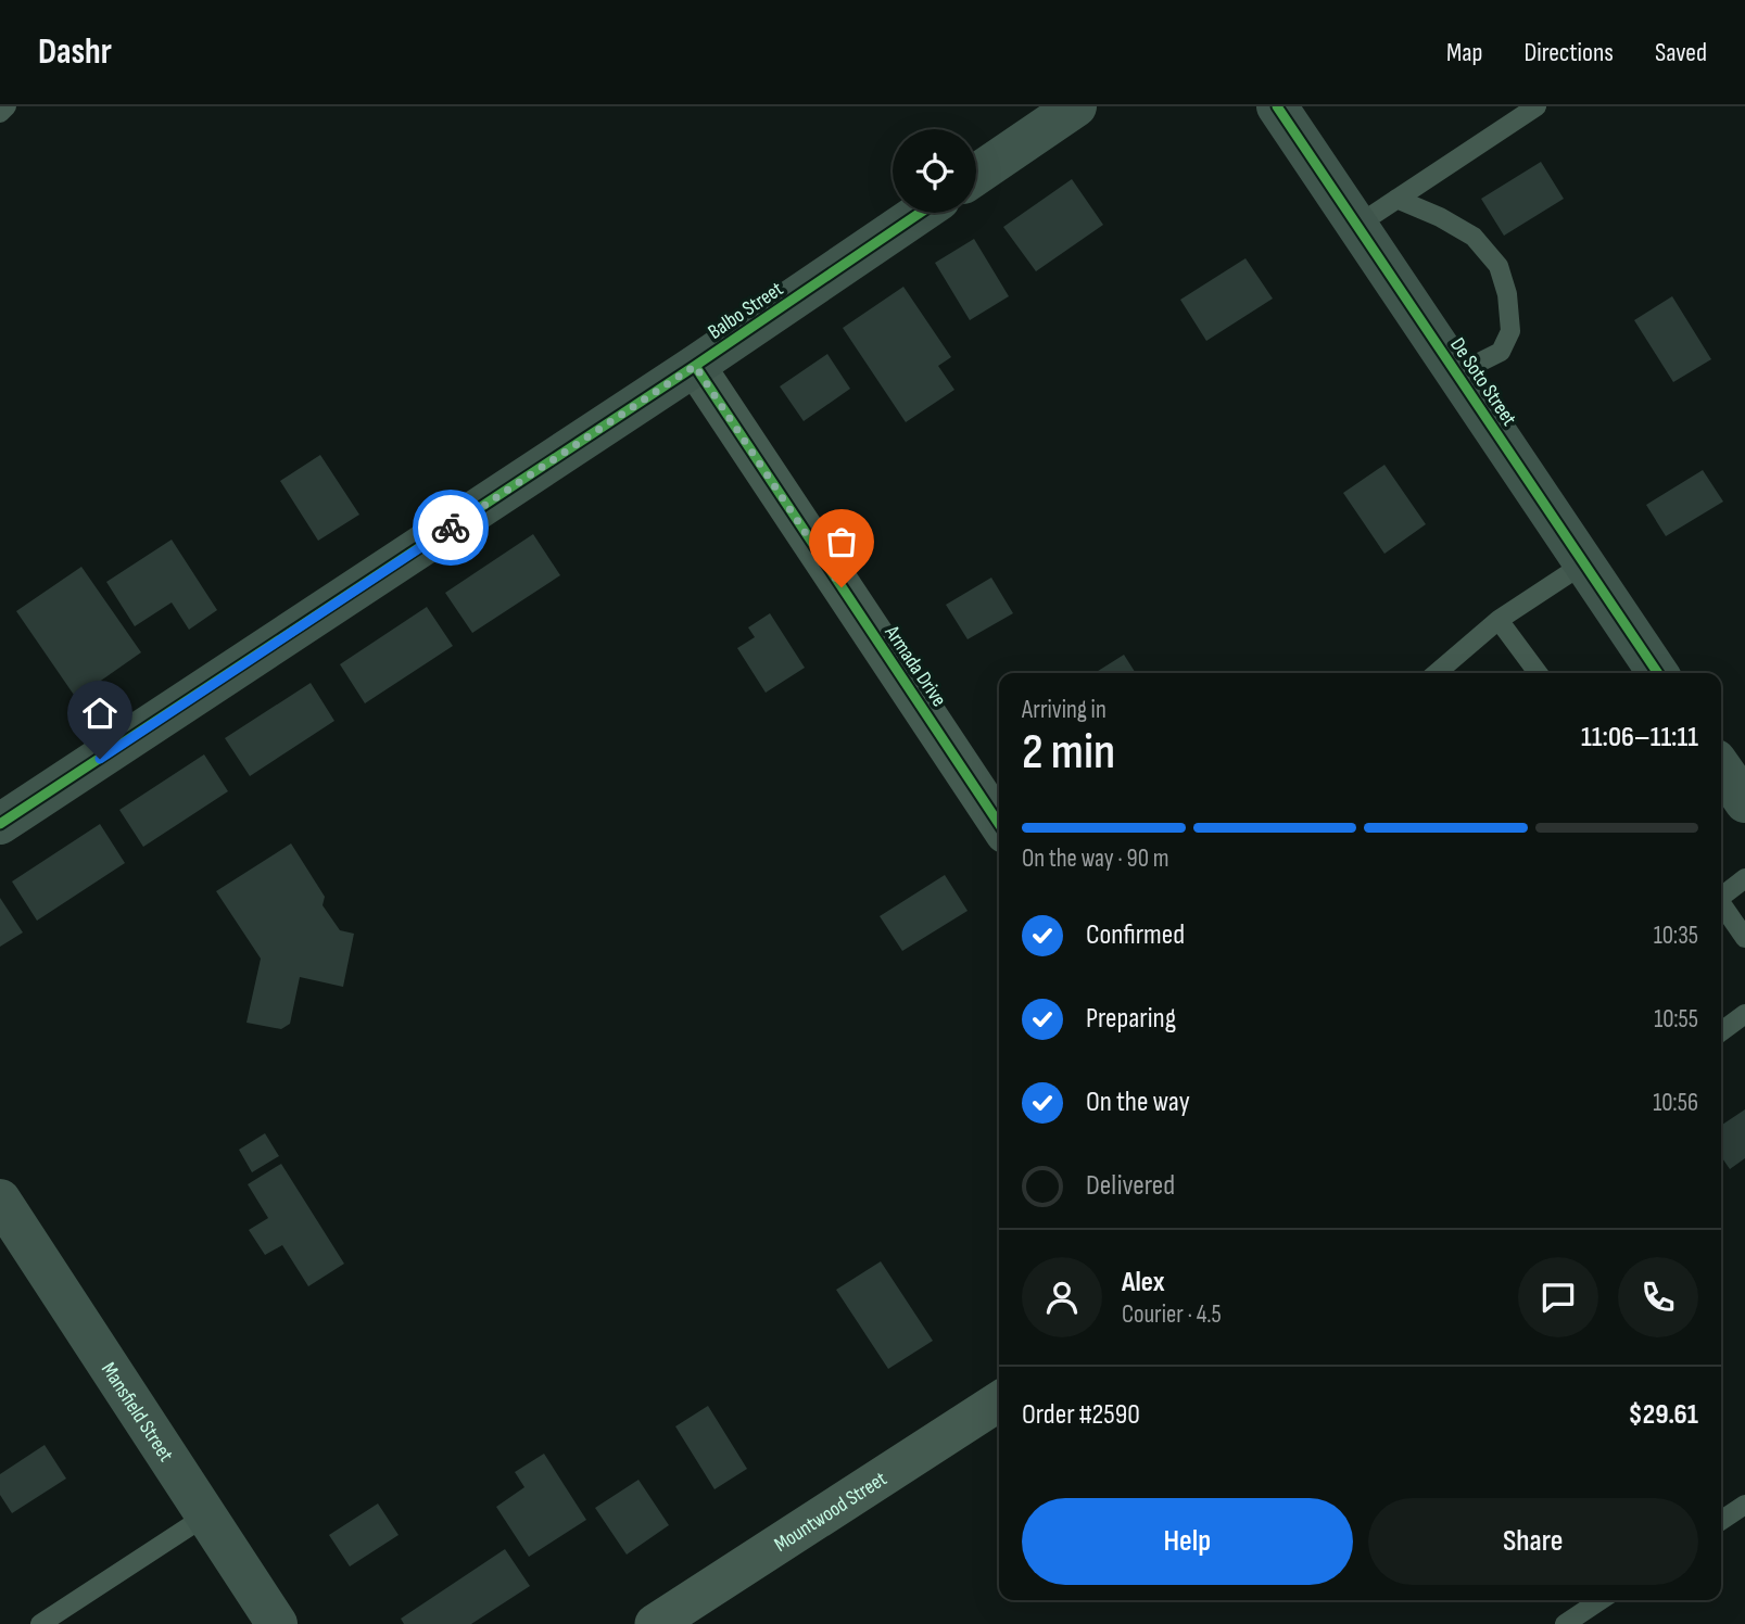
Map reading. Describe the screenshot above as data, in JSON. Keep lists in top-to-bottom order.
{
  "streets": {
    "street": [
      "Balbo Street",
      "De Soto Street",
      "Armada Drive",
      "Mansfield Street",
      "Mountwood Street"
    ]
  },
  "crossings": [
    ["Balbo Street", "Armada Drive"]
  ],
  "page": {
    "header": "Dashr",
    "nav": ["Map", "Directions", "Saved"],
    "heading": ["2 min", "Arriving in", "11:06–11:11"],
    "panel": [
      "Alex",
      "Courier · 4.5",
      "Order #2590",
      "$29.61"
    ],
    "bar": "On the way · 90 m",
    "list": [
      ["Confirmed", "10:35"],
      ["Preparing", "10:55"],
      ["On the way", "10:56"],
      "Delivered"
    ],
    "buttons": ["Help", "Share"]
  }
}
